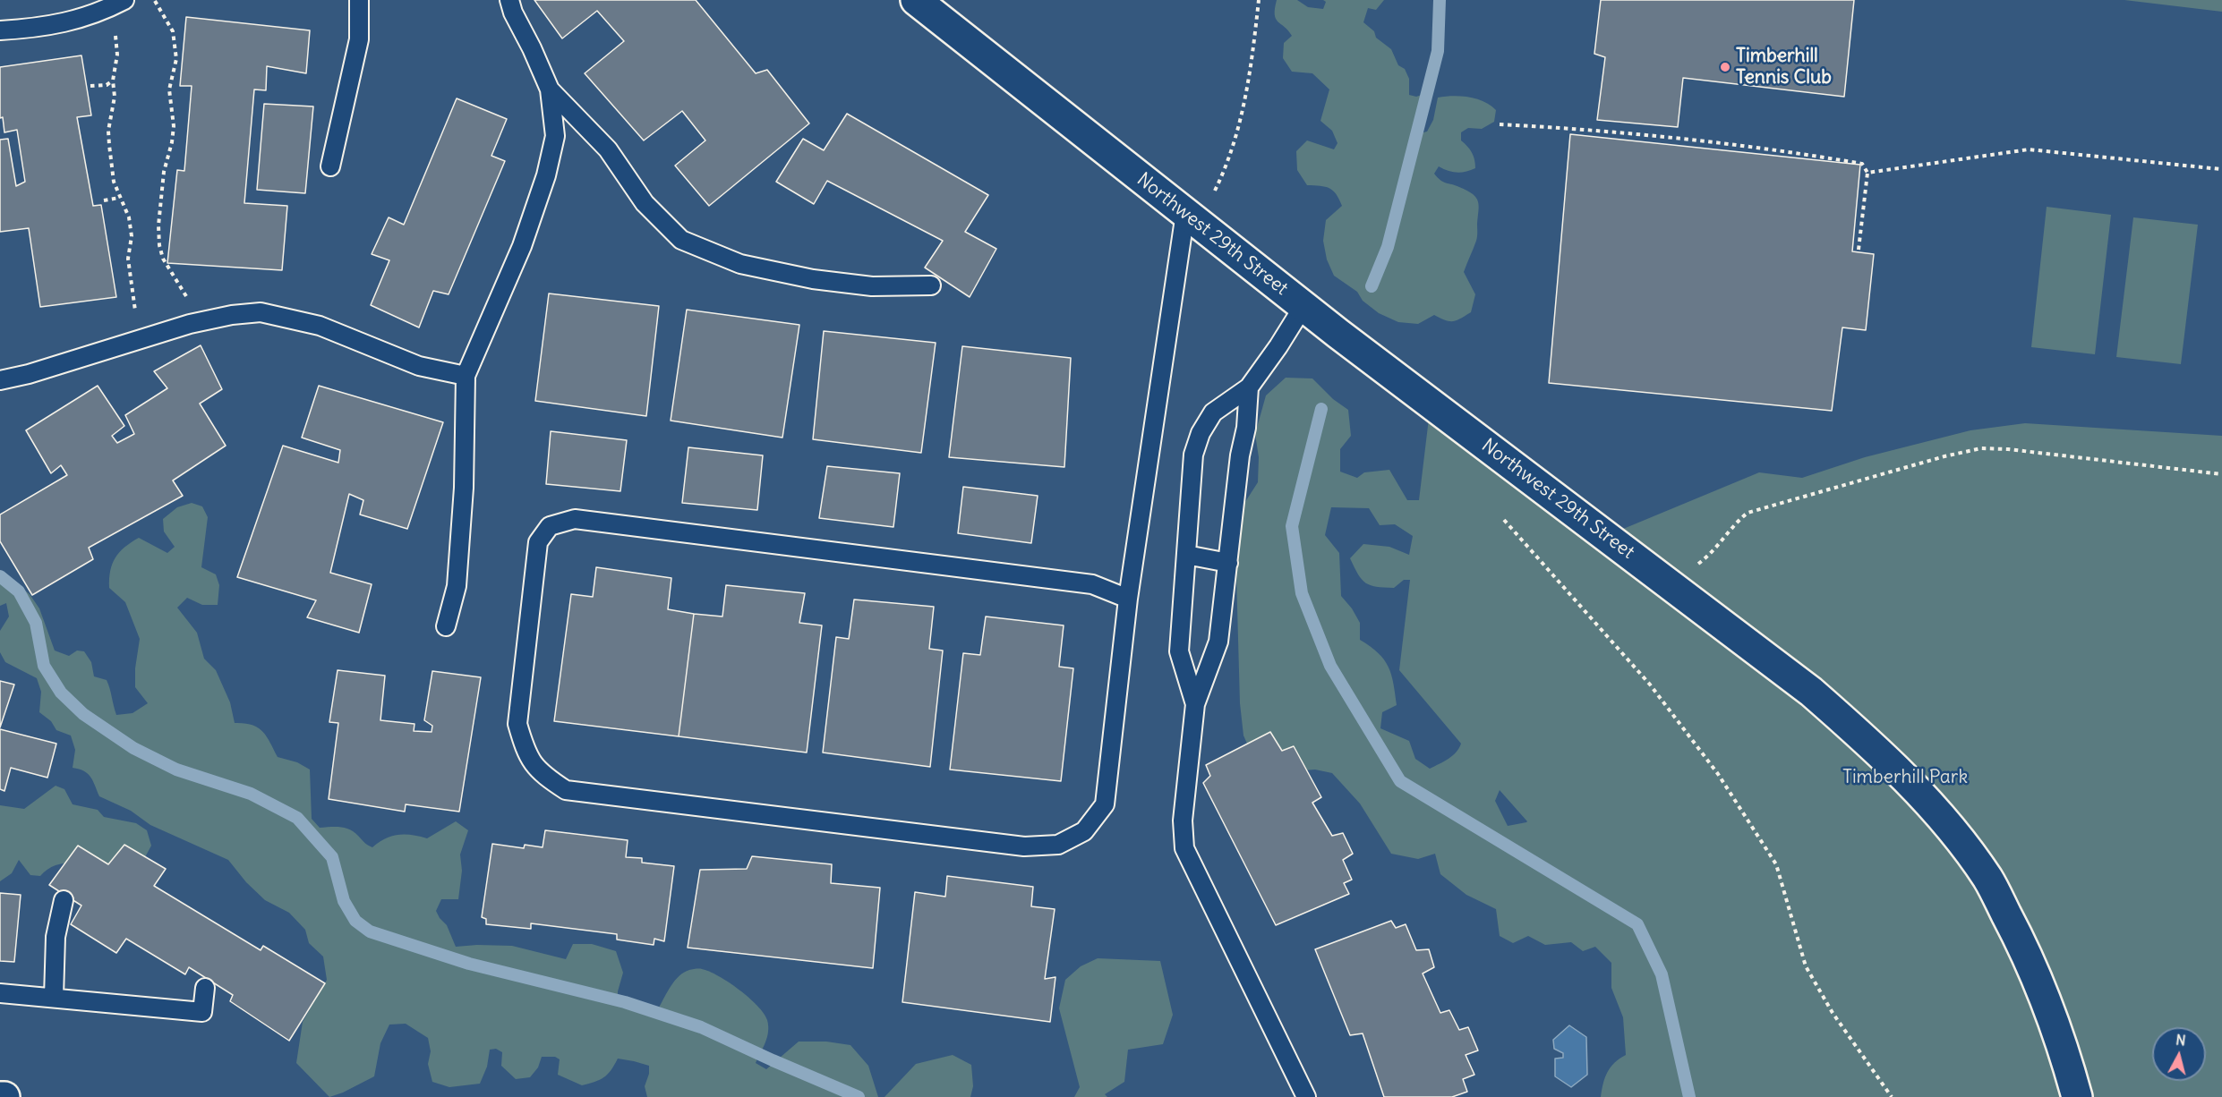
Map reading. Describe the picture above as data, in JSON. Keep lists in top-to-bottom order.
{
  "streets": {
    "street": ["Northwest 29th Street"]
  },
  "parks": ["Timberhill Park"],
  "places": ["Timberhill Tennis Club"],
  "north": "top"
}
